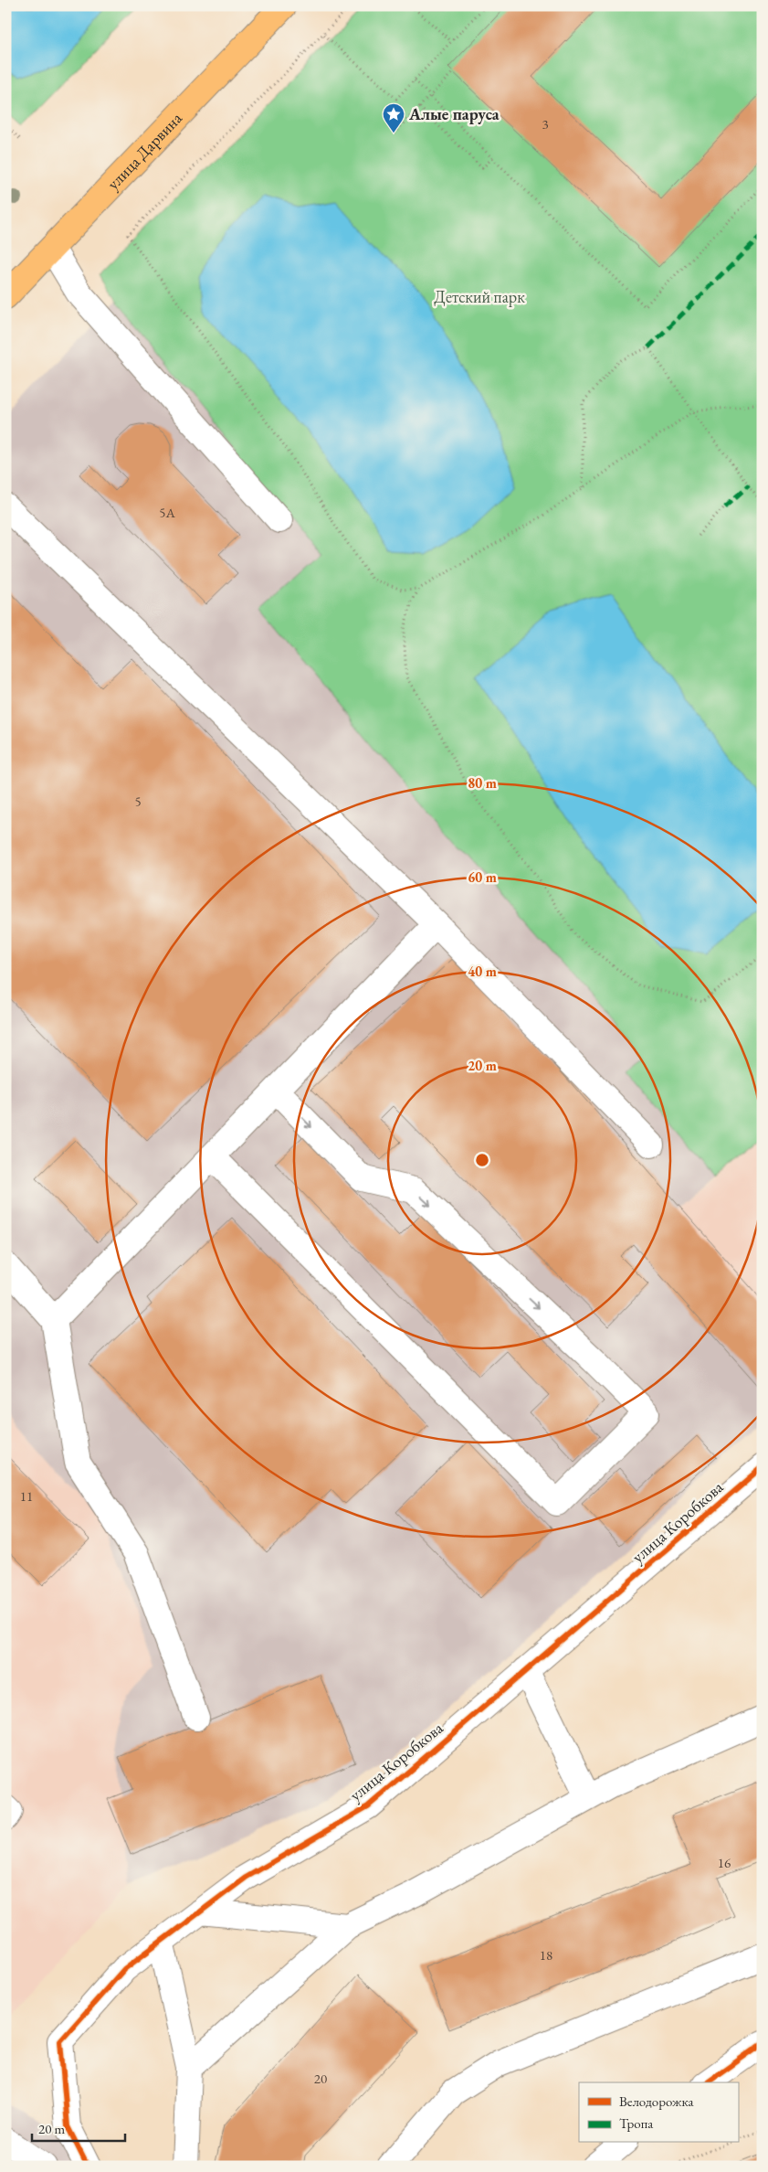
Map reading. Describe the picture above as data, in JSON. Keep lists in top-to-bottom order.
{
  "streets": {
    "main road": ["улица Дарвина"],
    "street": ["улица Коробкова"]
  },
  "parks": ["Детский парк"],
  "places": {
    "place": ["Алые паруса"]
  },
  "house_numbers": [
    "3",
    "5А",
    "5",
    "11",
    "16",
    "18",
    "20"
  ],
  "legend": ["Велодорожка", "Тропа"],
  "scale_bar": "20 m",
  "rings": [
    "80 m",
    "60 m",
    "40 m",
    "20 m"
  ]
}
